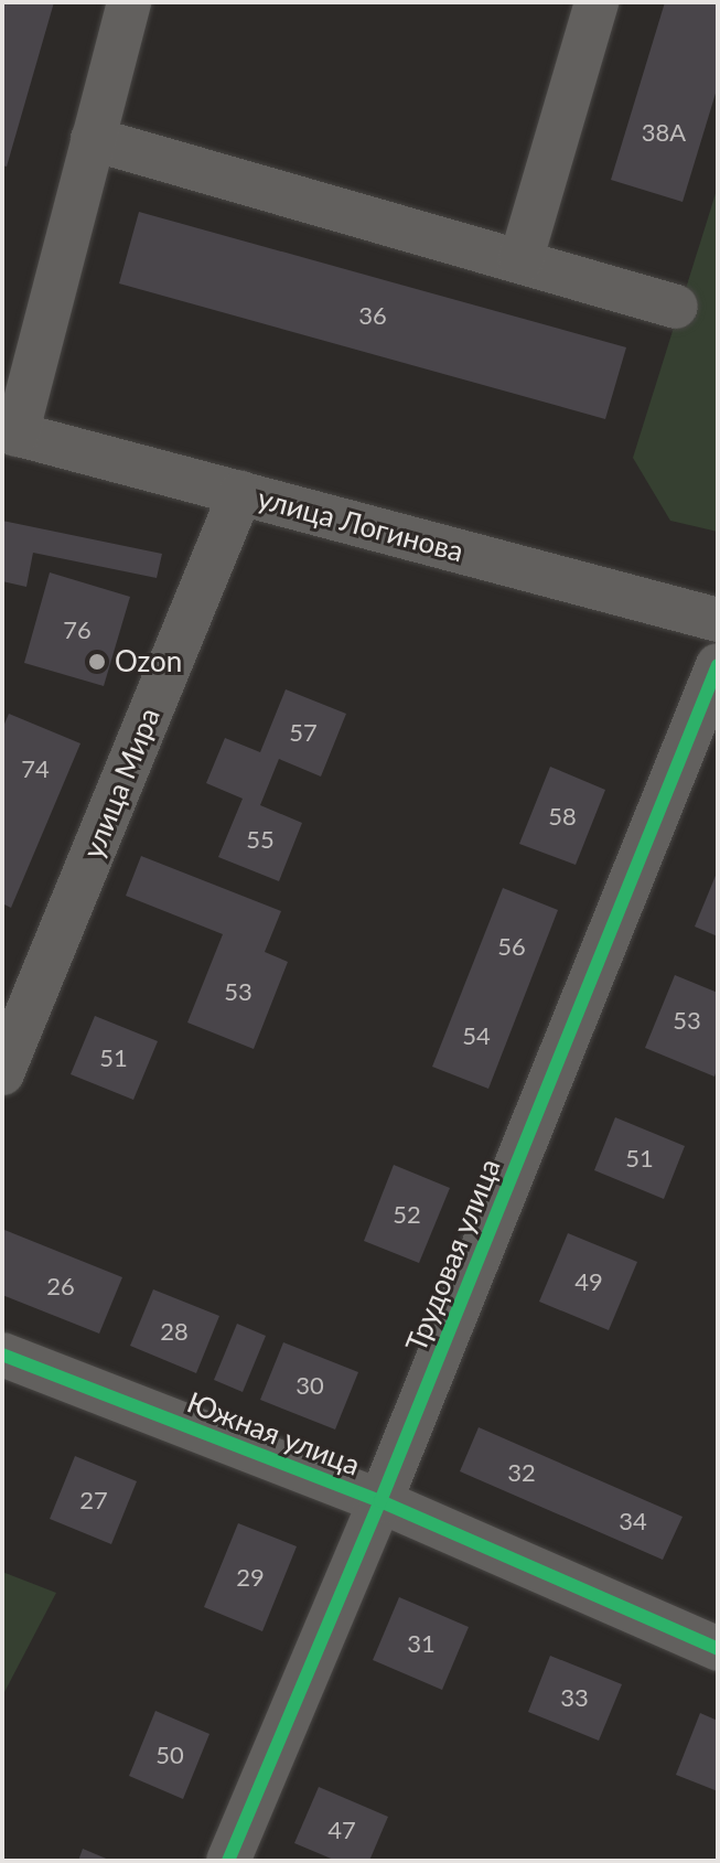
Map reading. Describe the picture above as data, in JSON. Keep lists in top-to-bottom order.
{
  "streets": {
    "street": [
      "улица Логинова",
      "улица Мира",
      "Трудовая улица",
      "Южная улица"
    ]
  },
  "crossings": [
    ["улица Логинова", "улица Мира"],
    ["Трудовая улица", "Южная улица"]
  ],
  "places": ["Ozon"],
  "house_numbers": [
    "38А",
    "36",
    "76",
    "57",
    "74",
    "58",
    "55",
    "56",
    "53",
    "53",
    "54",
    "51",
    "51",
    "52",
    "49",
    "26",
    "28",
    "30",
    "32",
    "27",
    "34",
    "29",
    "31",
    "33",
    "50",
    "47"
  ]
}
